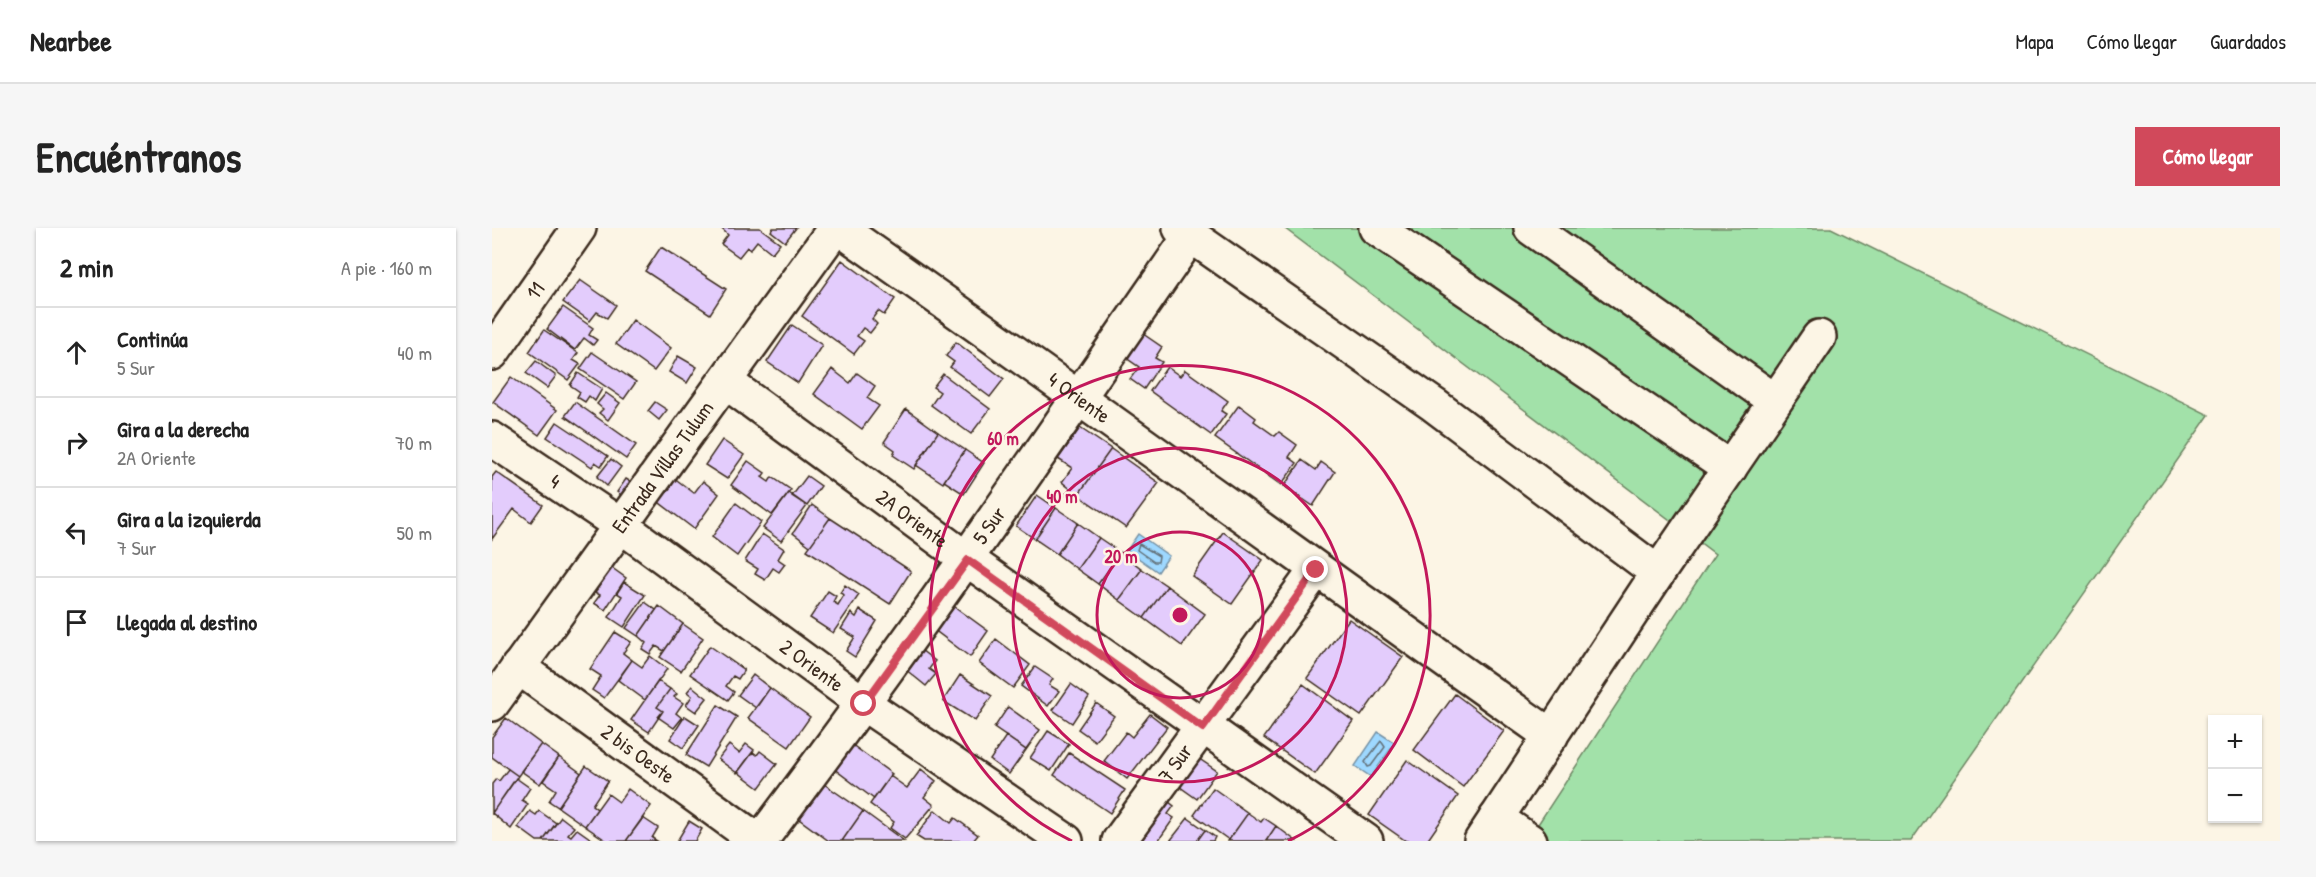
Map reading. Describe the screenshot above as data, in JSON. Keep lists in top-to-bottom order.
{
  "streets": {
    "street": [
      "11",
      "4 Oriente",
      "Entrada Villas Tulum",
      "4",
      "2A Oriente",
      "5 Sur",
      "2 Oriente",
      "2 bis Oeste",
      "7 Sur"
    ]
  },
  "crossings": [
    ["4 Oriente", "Entrada Villas Tulum"],
    ["4 Oriente", "5 Sur"],
    ["4 Oriente", "7 Sur"],
    ["Entrada Villas Tulum", "4"],
    ["Entrada Villas Tulum", "2A Oriente"],
    ["Entrada Villas Tulum", "2 Oriente"],
    ["Entrada Villas Tulum", "2 bis Oeste"],
    ["4", "2 Oriente"],
    ["2A Oriente", "5 Sur"],
    ["2A Oriente", "7 Sur"],
    ["5 Sur", "2 Oriente"],
    ["5 Sur", "2 bis Oeste"]
  ],
  "page": {
    "header": "Nearbee",
    "nav": ["Mapa", "Cómo llegar", "Guardados"],
    "buttons": "Cómo llegar",
    "title": "Encuéntranos",
    "heading": ["2 min", "A pie · 160 m"],
    "list": [
      ["Continúa", "5 Sur", "40 m"],
      ["Gira a la derecha", "2A Oriente", "70 m"],
      ["Gira a la izquierda", "7 Sur", "50 m"],
      "Llegada al destino"
    ],
    "map_buttons": ["+", "−"]
  },
  "rings": ["60 m", "40 m", "20 m"]
}
